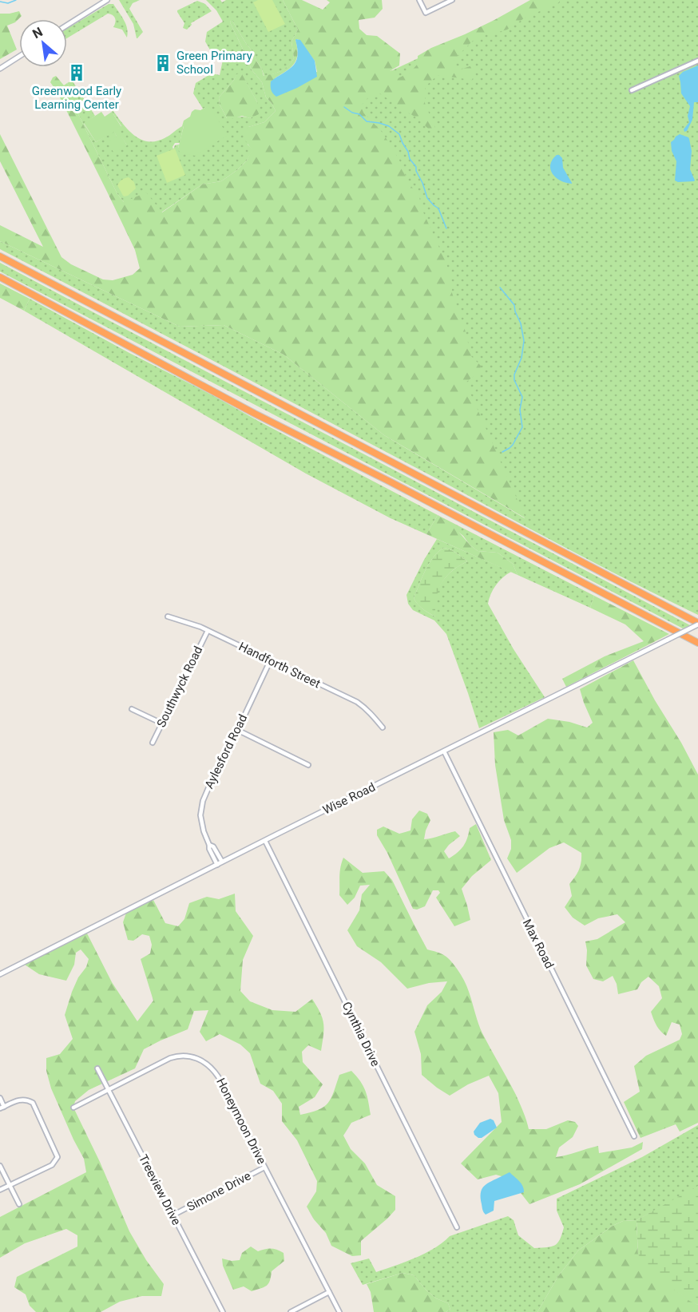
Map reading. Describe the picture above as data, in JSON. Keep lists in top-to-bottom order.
{
  "streets": {
    "street": [
      "Handforth Street",
      "Southwyck Road",
      "Aylesford Road",
      "Wise Road",
      "Max Road",
      "Cynthia Drive",
      "Honeymoon Drive",
      "Treeview Drive",
      "Simone Drive"
    ]
  },
  "crossings": [
    ["Handforth Street", "Southwyck Road"],
    ["Handforth Street", "Aylesford Road"],
    ["Aylesford Road", "Wise Road"],
    ["Wise Road", "Max Road"],
    ["Wise Road", "Cynthia Drive"],
    ["Honeymoon Drive", "Treeview Drive"],
    ["Honeymoon Drive", "Simone Drive"],
    ["Treeview Drive", "Simone Drive"]
  ],
  "places": {
    "building": ["Green Primary School", "Greenwood Early Learning Center"]
  },
  "north": "top left"
}
